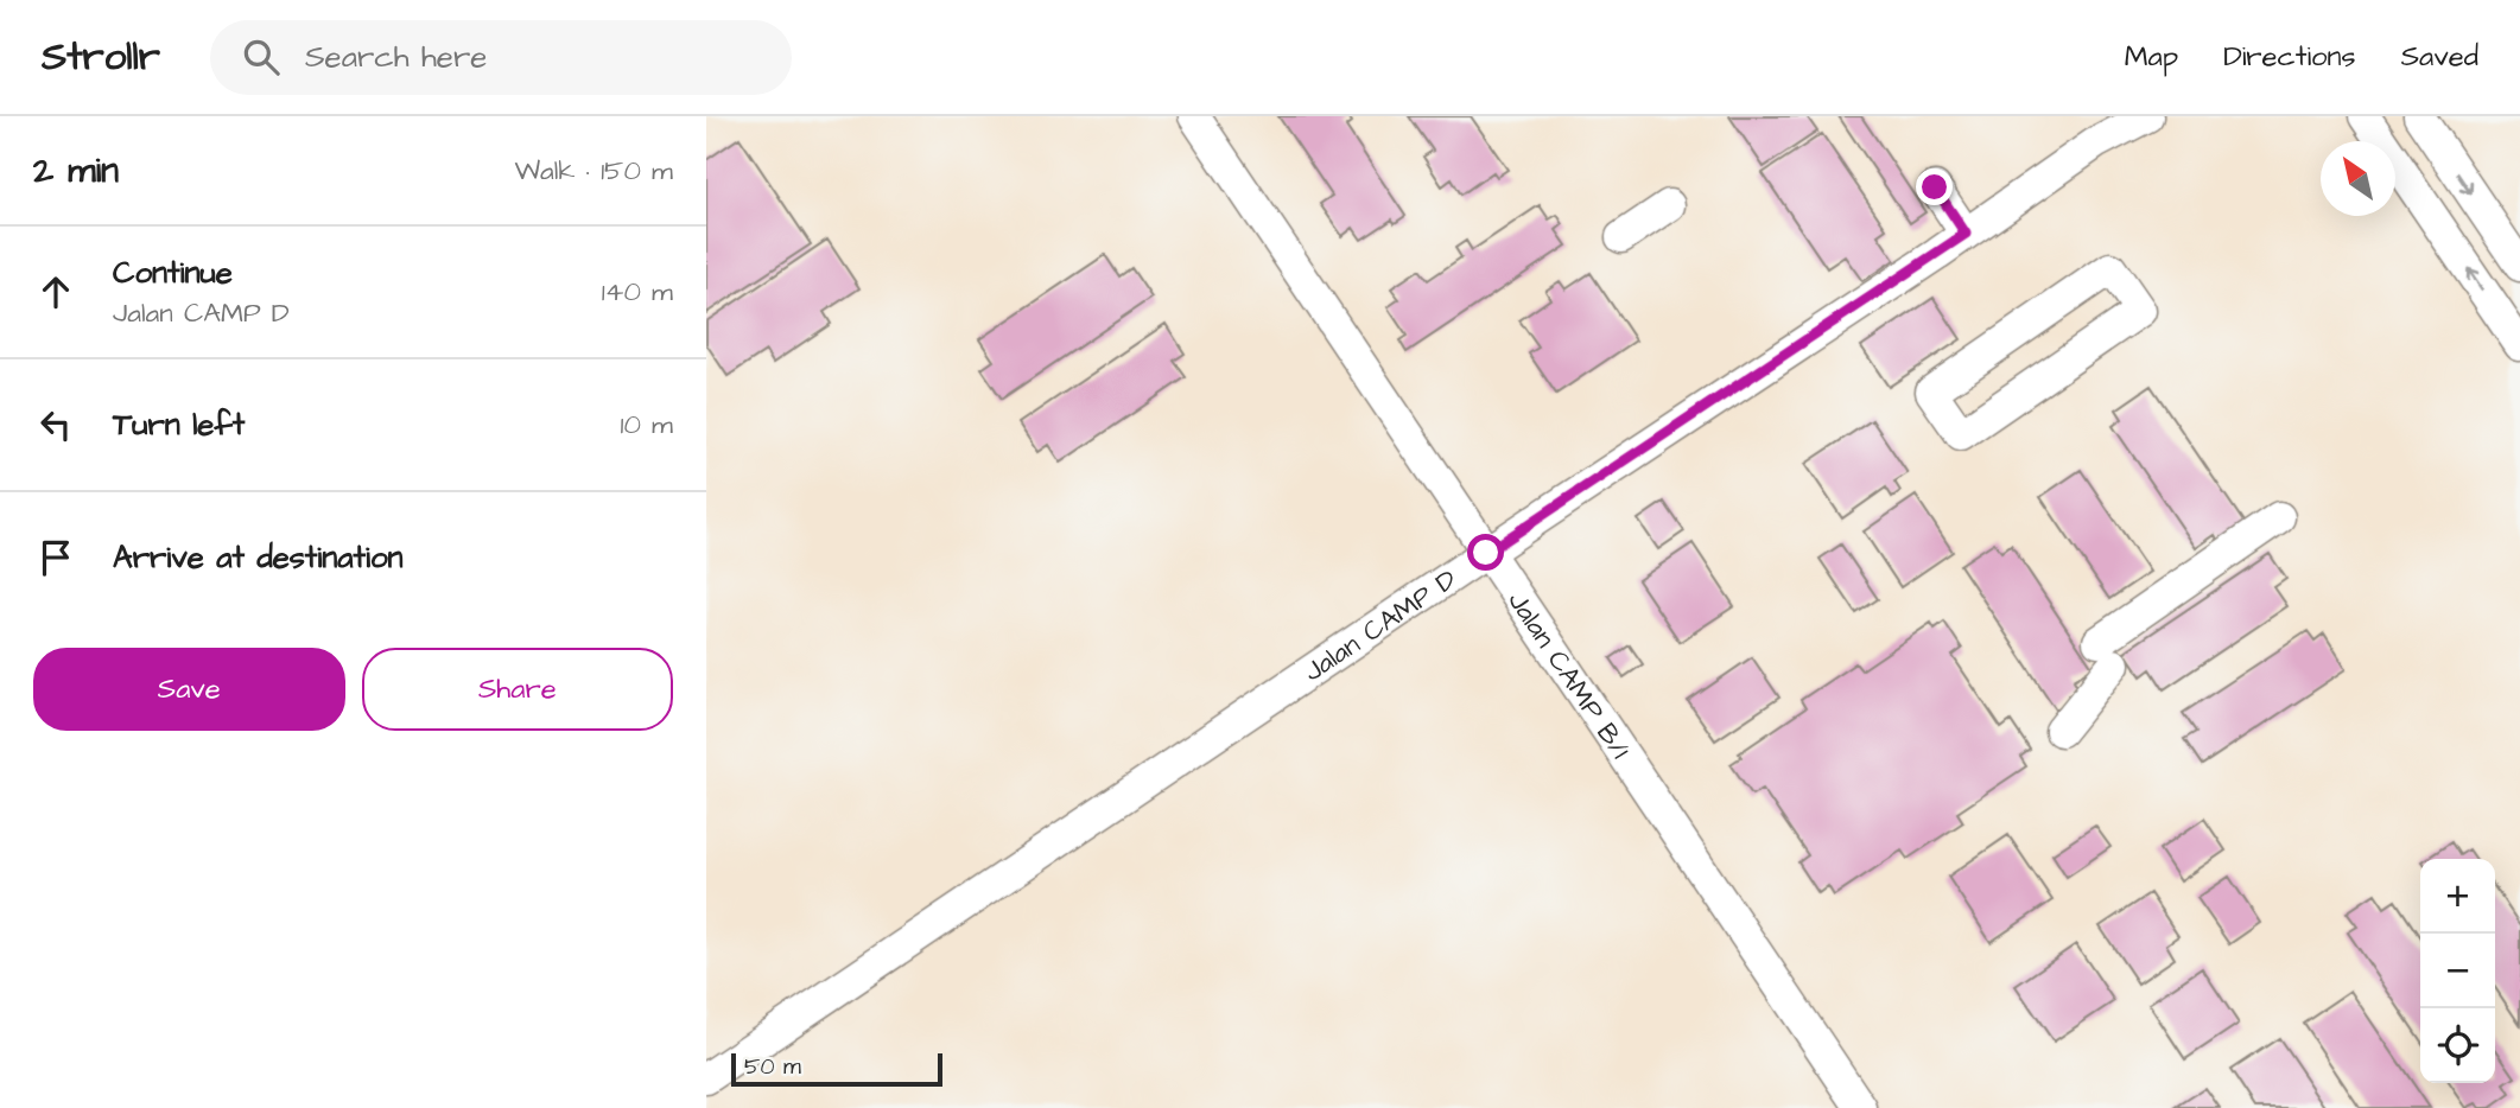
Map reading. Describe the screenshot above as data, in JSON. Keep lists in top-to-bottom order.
{
  "streets": {
    "street": ["Jalan CAMP D", "Jalan CAMP B/1"]
  },
  "crossings": [
    ["Jalan CAMP D", "Jalan CAMP B/1"]
  ],
  "scale_bar": "50 m",
  "north": "top left",
  "page": {
    "header": "Strollr",
    "search": "Search here",
    "nav": ["Map", "Directions", "Saved"],
    "heading": ["2 min", "Walk · 150 m"],
    "list": [
      ["Continue", "Jalan CAMP D", "140 m"],
      ["Turn left", "10 m"],
      "Arrive at destination"
    ],
    "buttons": ["Save", "Share"],
    "map_buttons": ["+", "−"],
    "scale": "50 m"
  }
}
